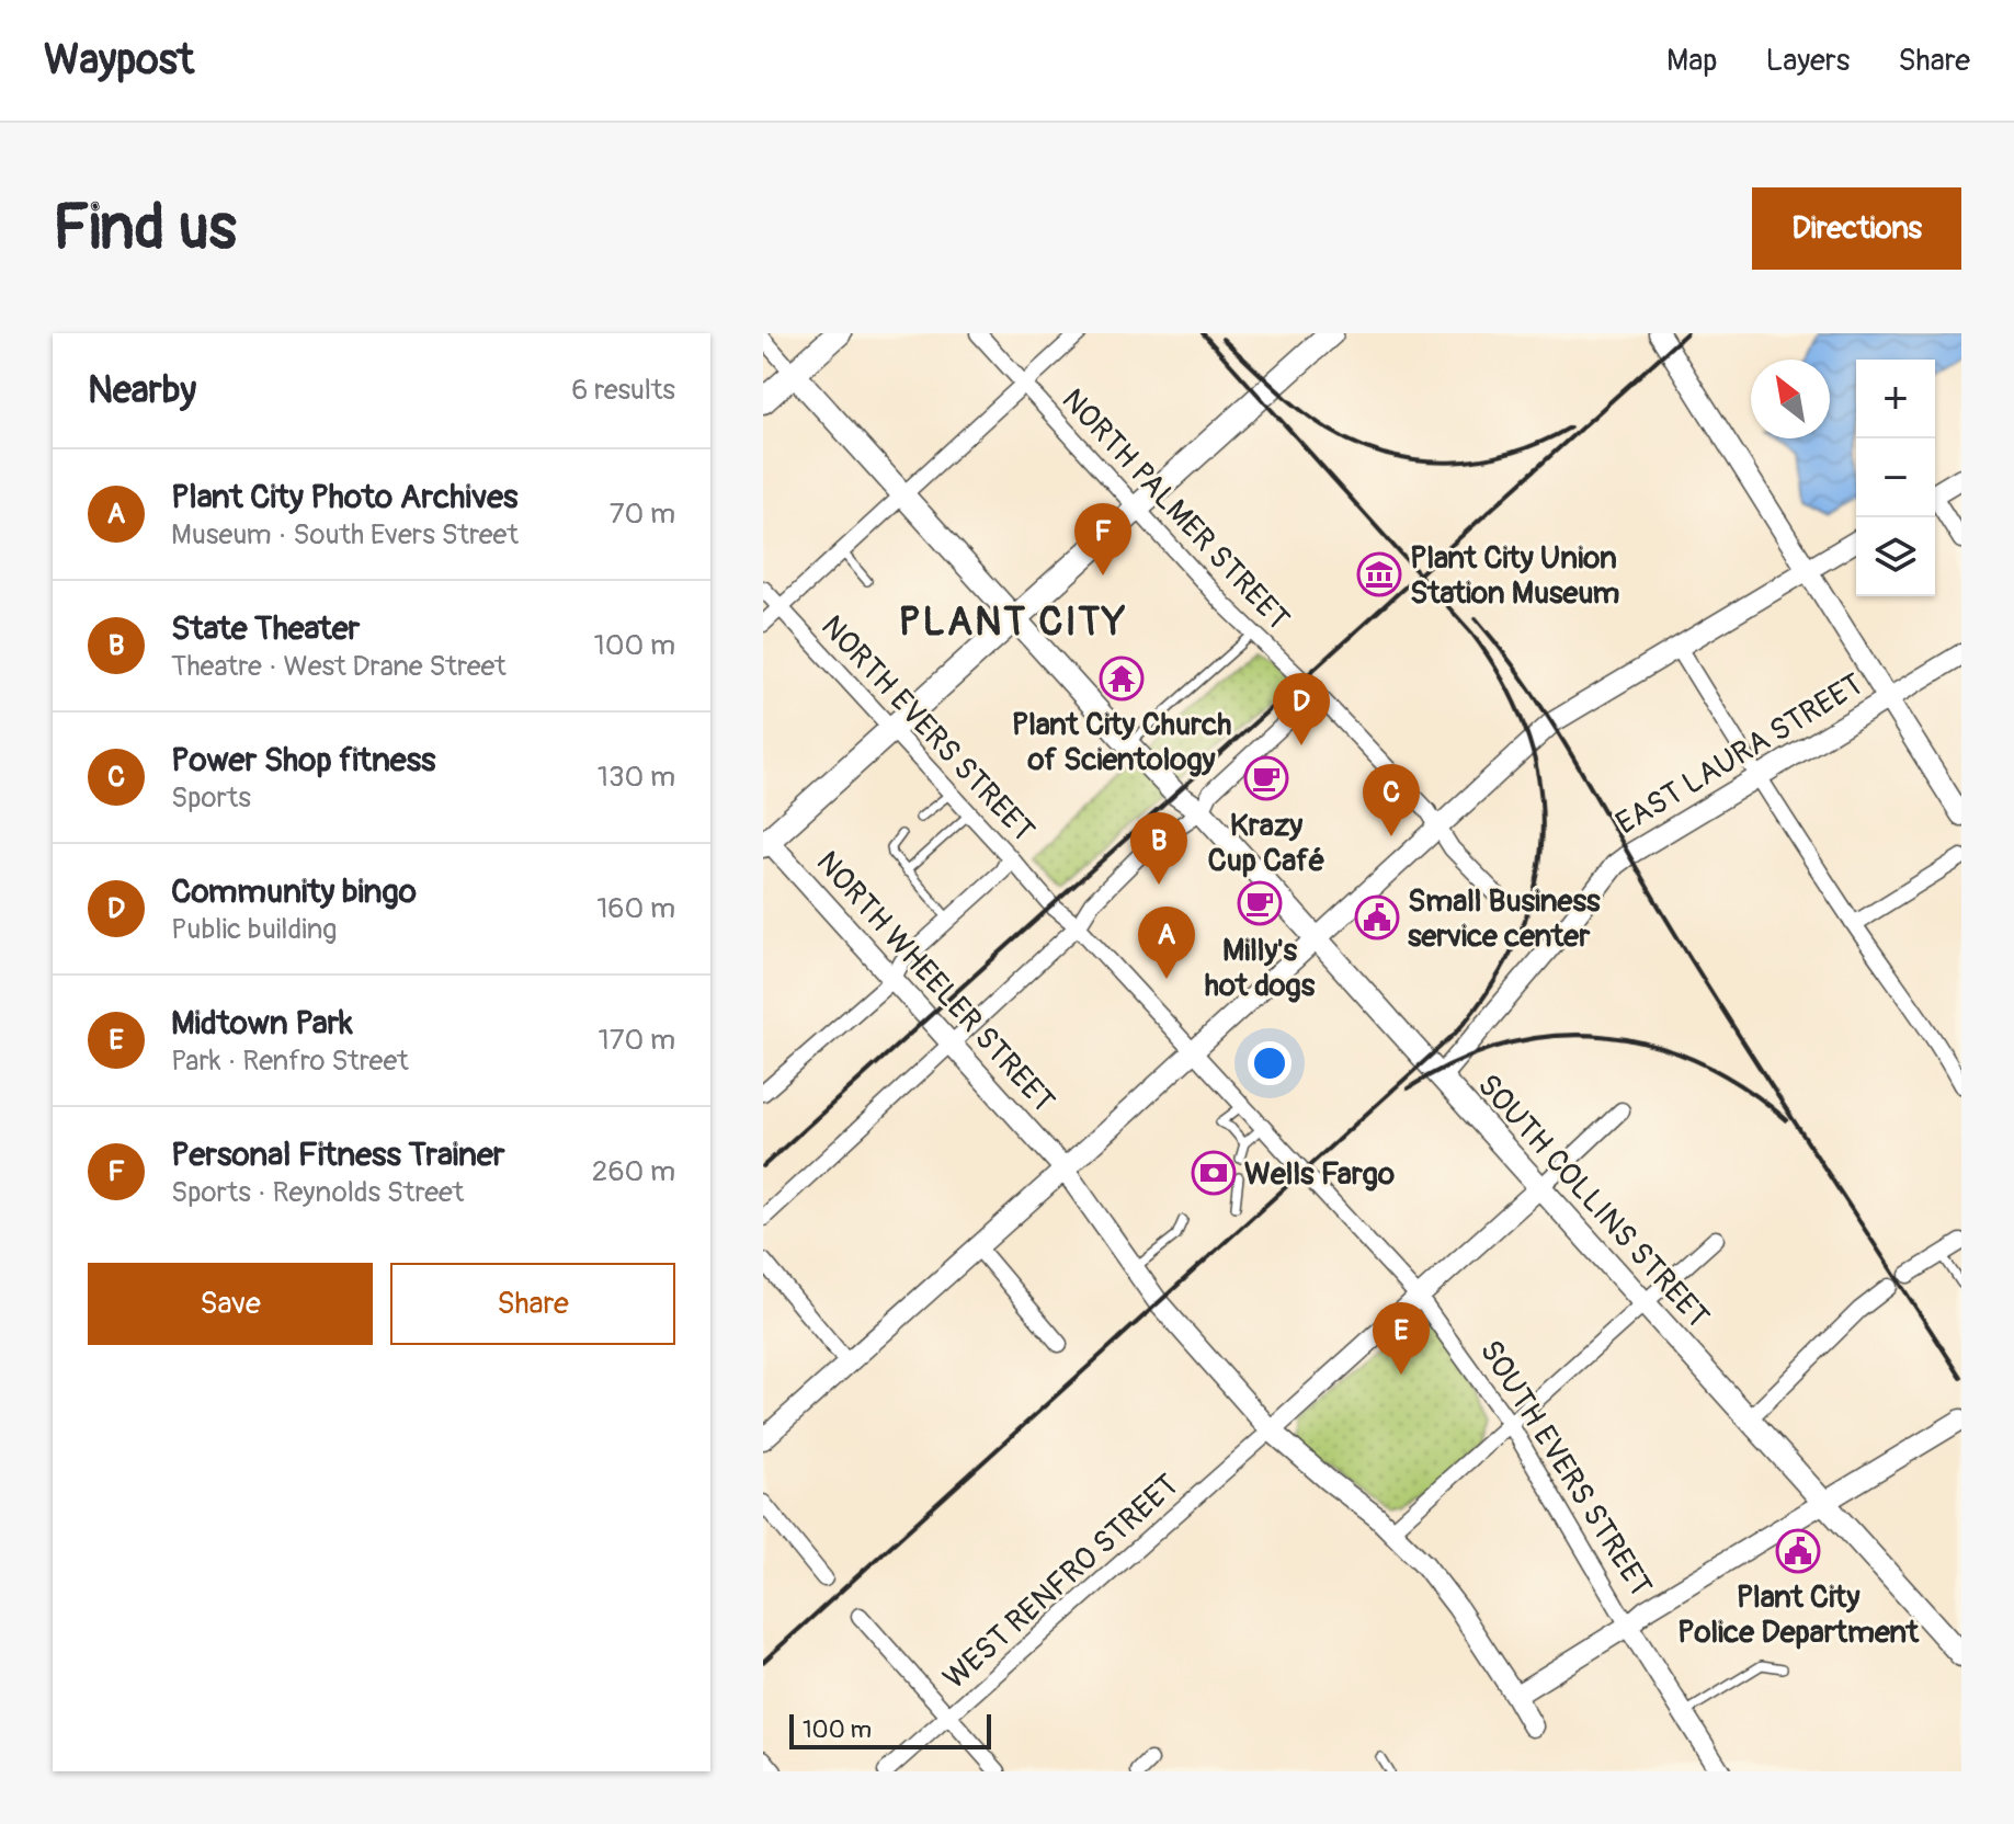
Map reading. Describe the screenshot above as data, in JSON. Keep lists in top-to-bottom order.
{
  "streets": {
    "main road": ["SOUTH COLLINS STREET"],
    "street": [
      "NORTH PALMER STREET",
      "NORTH EVERS STREET",
      "EAST LAURA STREET",
      "NORTH WHEELER STREET",
      "SOUTH EVERS STREET",
      "WEST RENFRO STREET"
    ]
  },
  "crossings": [
    ["NORTH EVERS STREET", "SOUTH EVERS STREET"],
    ["EAST LAURA STREET", "SOUTH COLLINS STREET"],
    ["NORTH WHEELER STREET", "WEST RENFRO STREET"]
  ],
  "districts": ["PLANT CITY"],
  "places": {
    "museum": ["Plant City Union Station Museum"],
    "temple": ["Plant City Church of Scientology"],
    "cafe": ["Krazy Cup Café", "Milly's hot dogs"],
    "public building": ["Small Business service center", "Plant City Police Department"],
    "bank": ["Wells Fargo"]
  },
  "scale_bar": "100 m",
  "north": "top left",
  "page": {
    "header": "Waypost",
    "nav": ["Map", "Layers", "Share"],
    "buttons": [
      "Directions",
      ["Save", "Share"]
    ],
    "title": "Find us",
    "heading": ["Nearby", "6 results"],
    "map_buttons": ["+", "−"],
    "list": [
      {
        "mark": "A",
        "name": "Plant City Photo Archives",
        "note": "Museum · South Evers Street",
        "value": "70 m"
      },
      {
        "mark": "B",
        "name": "State Theater",
        "note": "Theatre · West Drane Street",
        "value": "100 m"
      },
      {
        "mark": "C",
        "name": "Power Shop fitness",
        "note": "Sports",
        "value": "130 m"
      },
      {
        "mark": "D",
        "name": "Community bingo",
        "note": "Public building",
        "value": "160 m"
      },
      {
        "mark": "E",
        "name": "Midtown Park",
        "note": "Park · Renfro Street",
        "value": "170 m"
      },
      {
        "mark": "F",
        "name": "Personal Fitness Trainer",
        "note": "Sports · Reynolds Street",
        "value": "260 m"
      }
    ],
    "pins": [
      "F",
      "D",
      "C",
      "B",
      "A",
      "E"
    ],
    "scale": "100 m"
  }
}
